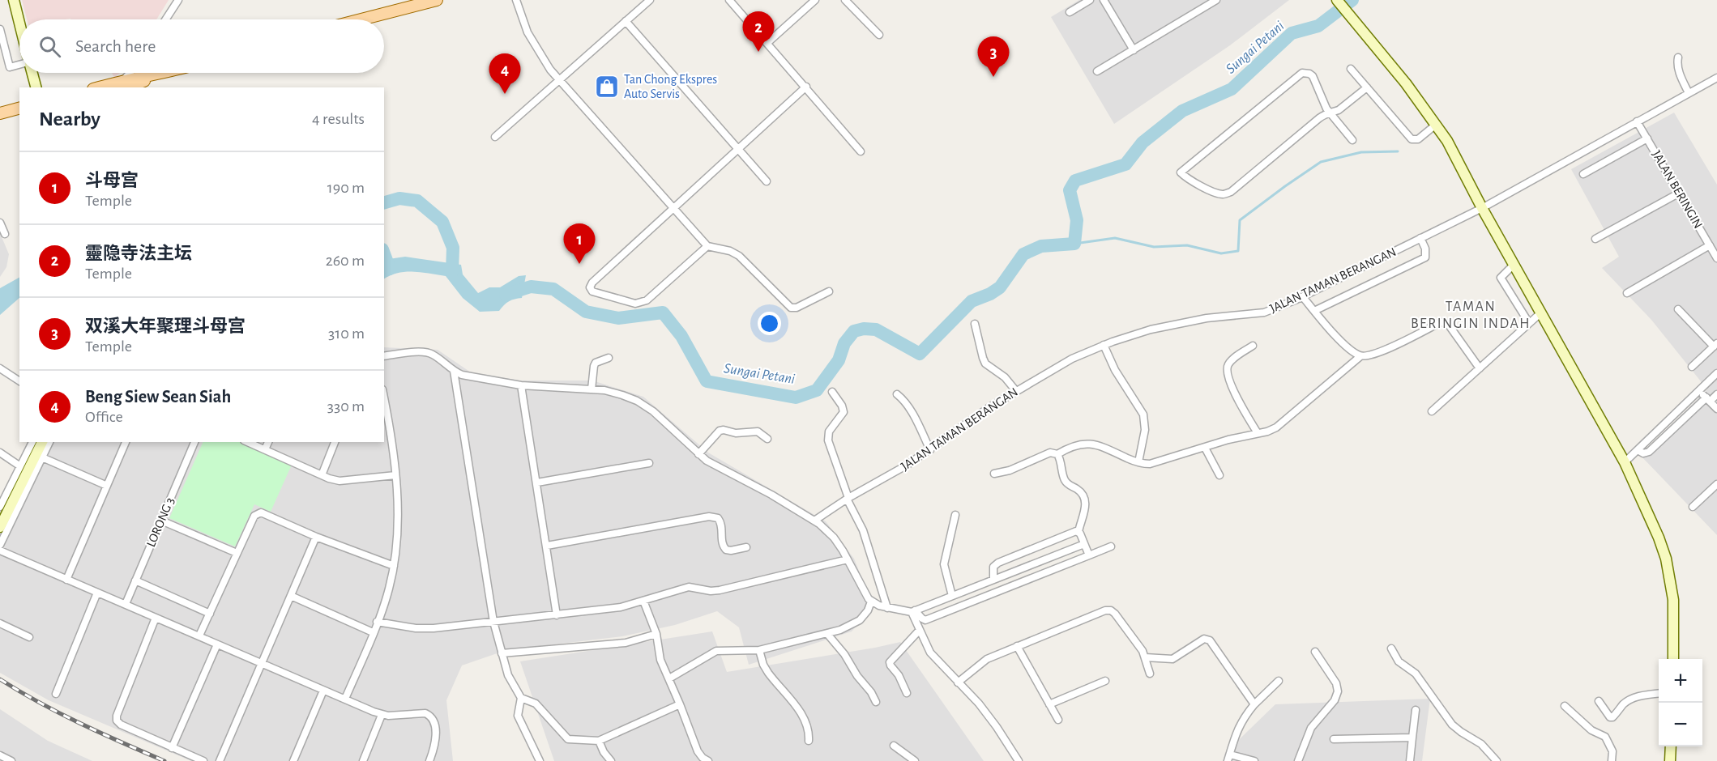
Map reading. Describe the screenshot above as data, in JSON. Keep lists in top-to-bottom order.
{
  "streets": {
    "street": ["JALAN BERINGIN", "JALAN TAMAN BERANGAN", "LORONG 3"]
  },
  "crossings": [
    ["JALAN BERINGIN", "JALAN TAMAN BERANGAN"]
  ],
  "districts": ["TAMAN BERINGIN INDAH"],
  "water": ["Sungai Petani"],
  "places": {
    "shop": ["Tan Chong Ekspres Auto Servis"]
  },
  "page": {
    "pins": [
      "2",
      "3",
      "4",
      "1"
    ],
    "search": "Search here",
    "heading": ["Nearby", "4 results"],
    "list": [
      {
        "mark": "1",
        "name": "斗母宫",
        "note": "Temple",
        "value": "190 m"
      },
      {
        "mark": "2",
        "name": "靈隐寺法主坛",
        "note": "Temple",
        "value": "260 m"
      },
      {
        "mark": "3",
        "name": "双溪大年聚理斗母宫",
        "note": "Temple",
        "value": "310 m"
      },
      {
        "mark": "4",
        "name": "Beng Siew Sean Siah",
        "note": "Office",
        "value": "330 m"
      }
    ],
    "map_buttons": ["+", "−"]
  }
}
